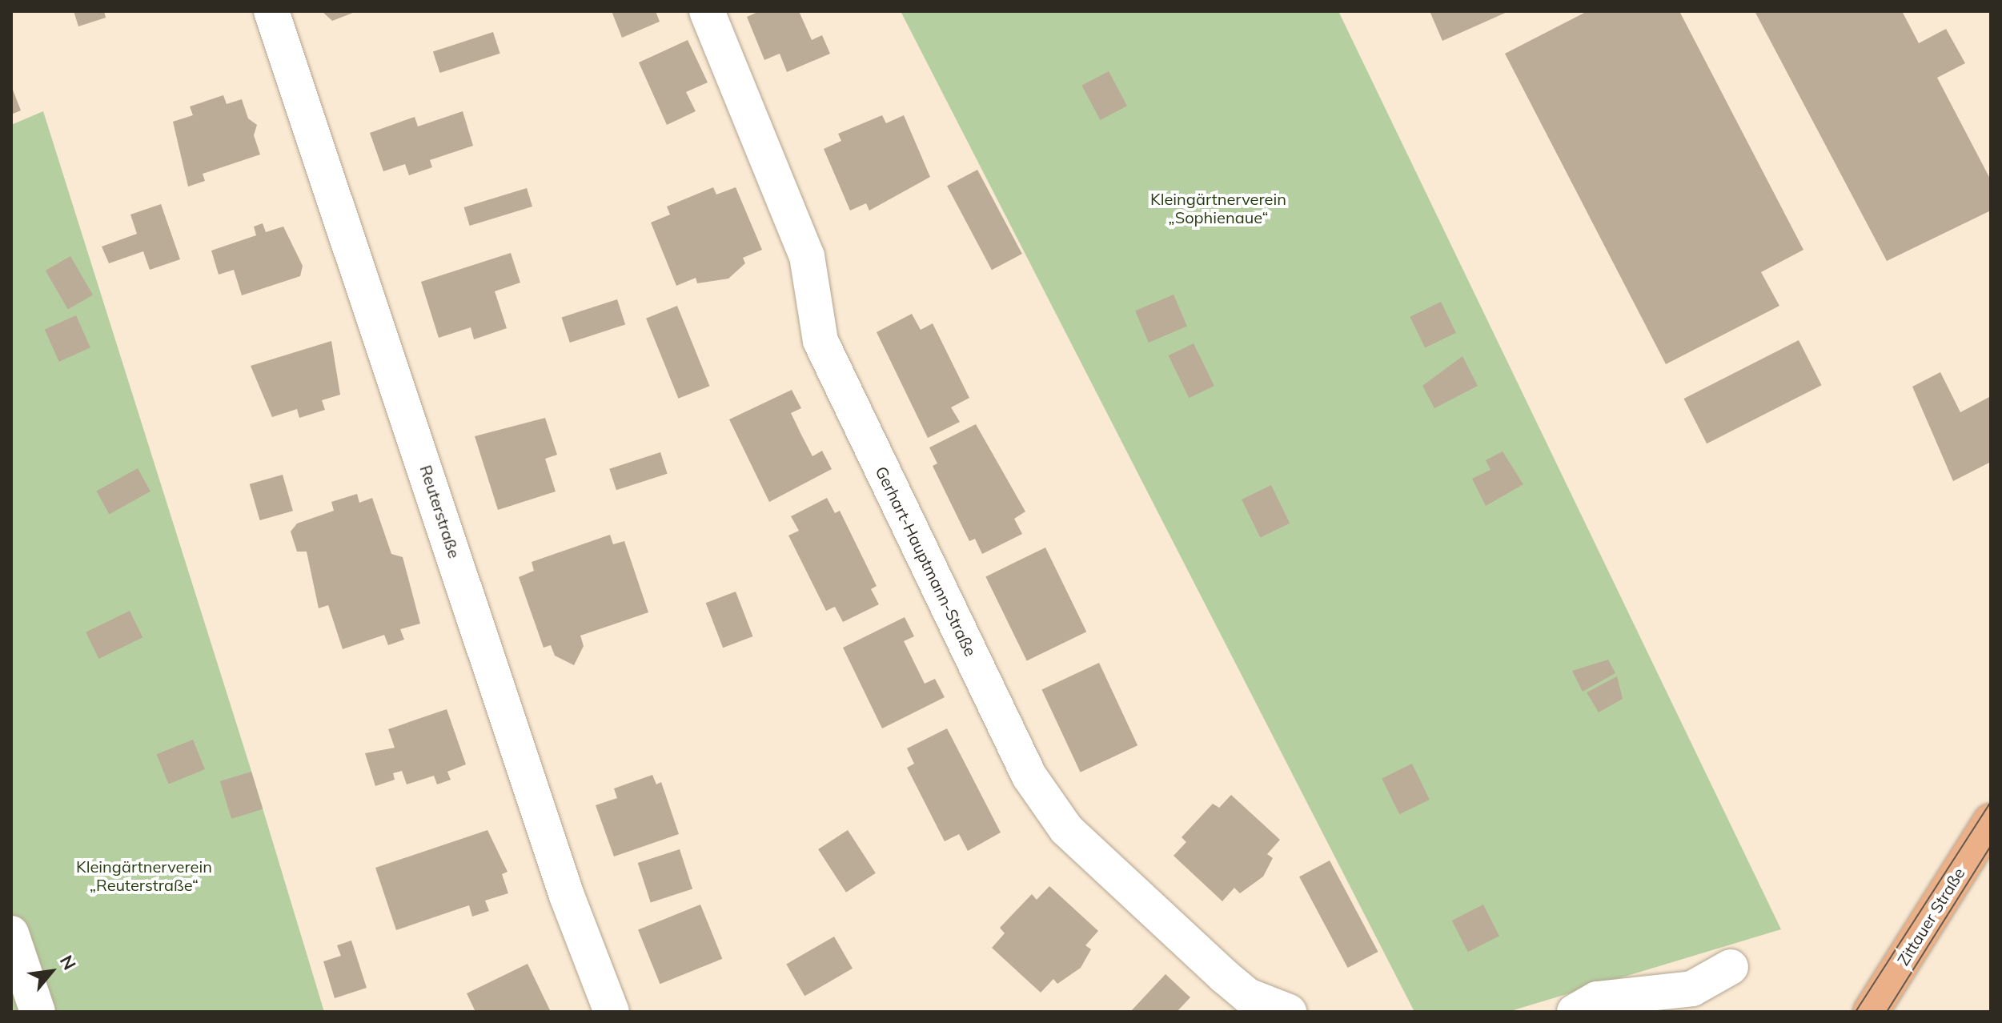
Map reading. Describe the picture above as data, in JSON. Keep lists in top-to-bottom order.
{
  "streets": {
    "main road": ["Zittauer Straße"],
    "street": ["Reuterstraße", "Gerhart-Hauptmann-Straße"]
  },
  "parks": ["Kleingärtnerverein „Sophienaue“", "Kleingärtnerverein „Reuterstraße“"],
  "north": "top right"
}
